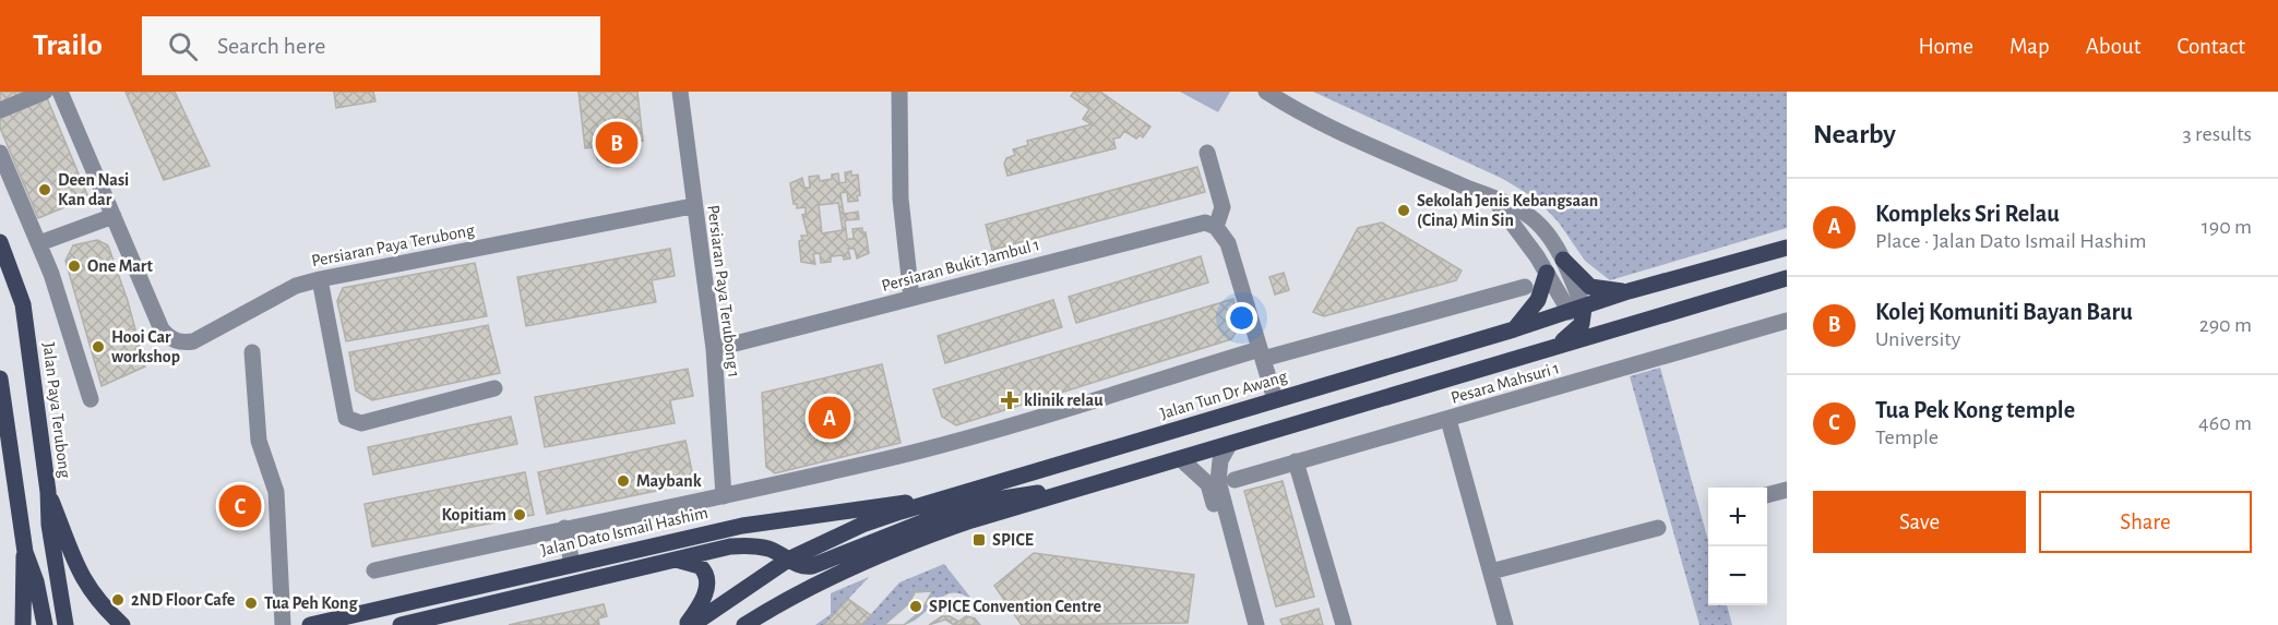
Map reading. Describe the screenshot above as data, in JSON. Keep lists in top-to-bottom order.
{
  "streets": {
    "main road": ["Jalan Tun Dr Awang", "Jalan Paya Terubong", "Jalan Dato Ismail Hashim"],
    "street": [
      "Persiaran Paya Terubong",
      "Persiaran Bukit Jambul 1",
      "Persiaran Paya Terubong 1",
      "Pesara Mahsuri 1"
    ]
  },
  "crossings": [
    ["Persiaran Paya Terubong", "Persiaran Paya Terubong 1"],
    ["Persiaran Bukit Jambul 1", "Persiaran Paya Terubong 1"],
    ["Jalan Tun Dr Awang", "Jalan Dato Ismail Hashim"]
  ],
  "places": {
    "other": [
      "Deen Nasi Kan dar",
      "Sekolah Jenis Kebangsaan (Cina) Min Sin",
      "One Mart",
      "Hooi Car workshop",
      "Maybank",
      "Kopitiam",
      "2ND Floor Cafe",
      "Tua Peh Kong",
      "SPICE Convention Centre"
    ],
    "health": ["klinik relau"],
    "transit": ["SPICE"]
  },
  "page": {
    "header": "Trailo",
    "search": "Search here",
    "nav": [
      "Home",
      "Map",
      "About",
      "Contact"
    ],
    "heading": ["Nearby", "3 results"],
    "pins": ["B", "A", "C"],
    "list": [
      {
        "mark": "A",
        "name": "Kompleks Sri Relau",
        "note": "Place · Jalan Dato Ismail Hashim",
        "value": "190 m"
      },
      {
        "mark": "B",
        "name": "Kolej Komuniti Bayan Baru",
        "note": "University",
        "value": "290 m"
      },
      {
        "mark": "C",
        "name": "Tua Pek Kong temple",
        "note": "Temple",
        "value": "460 m"
      }
    ],
    "buttons": ["Save", "Share"],
    "map_buttons": ["+", "−"]
  }
}
